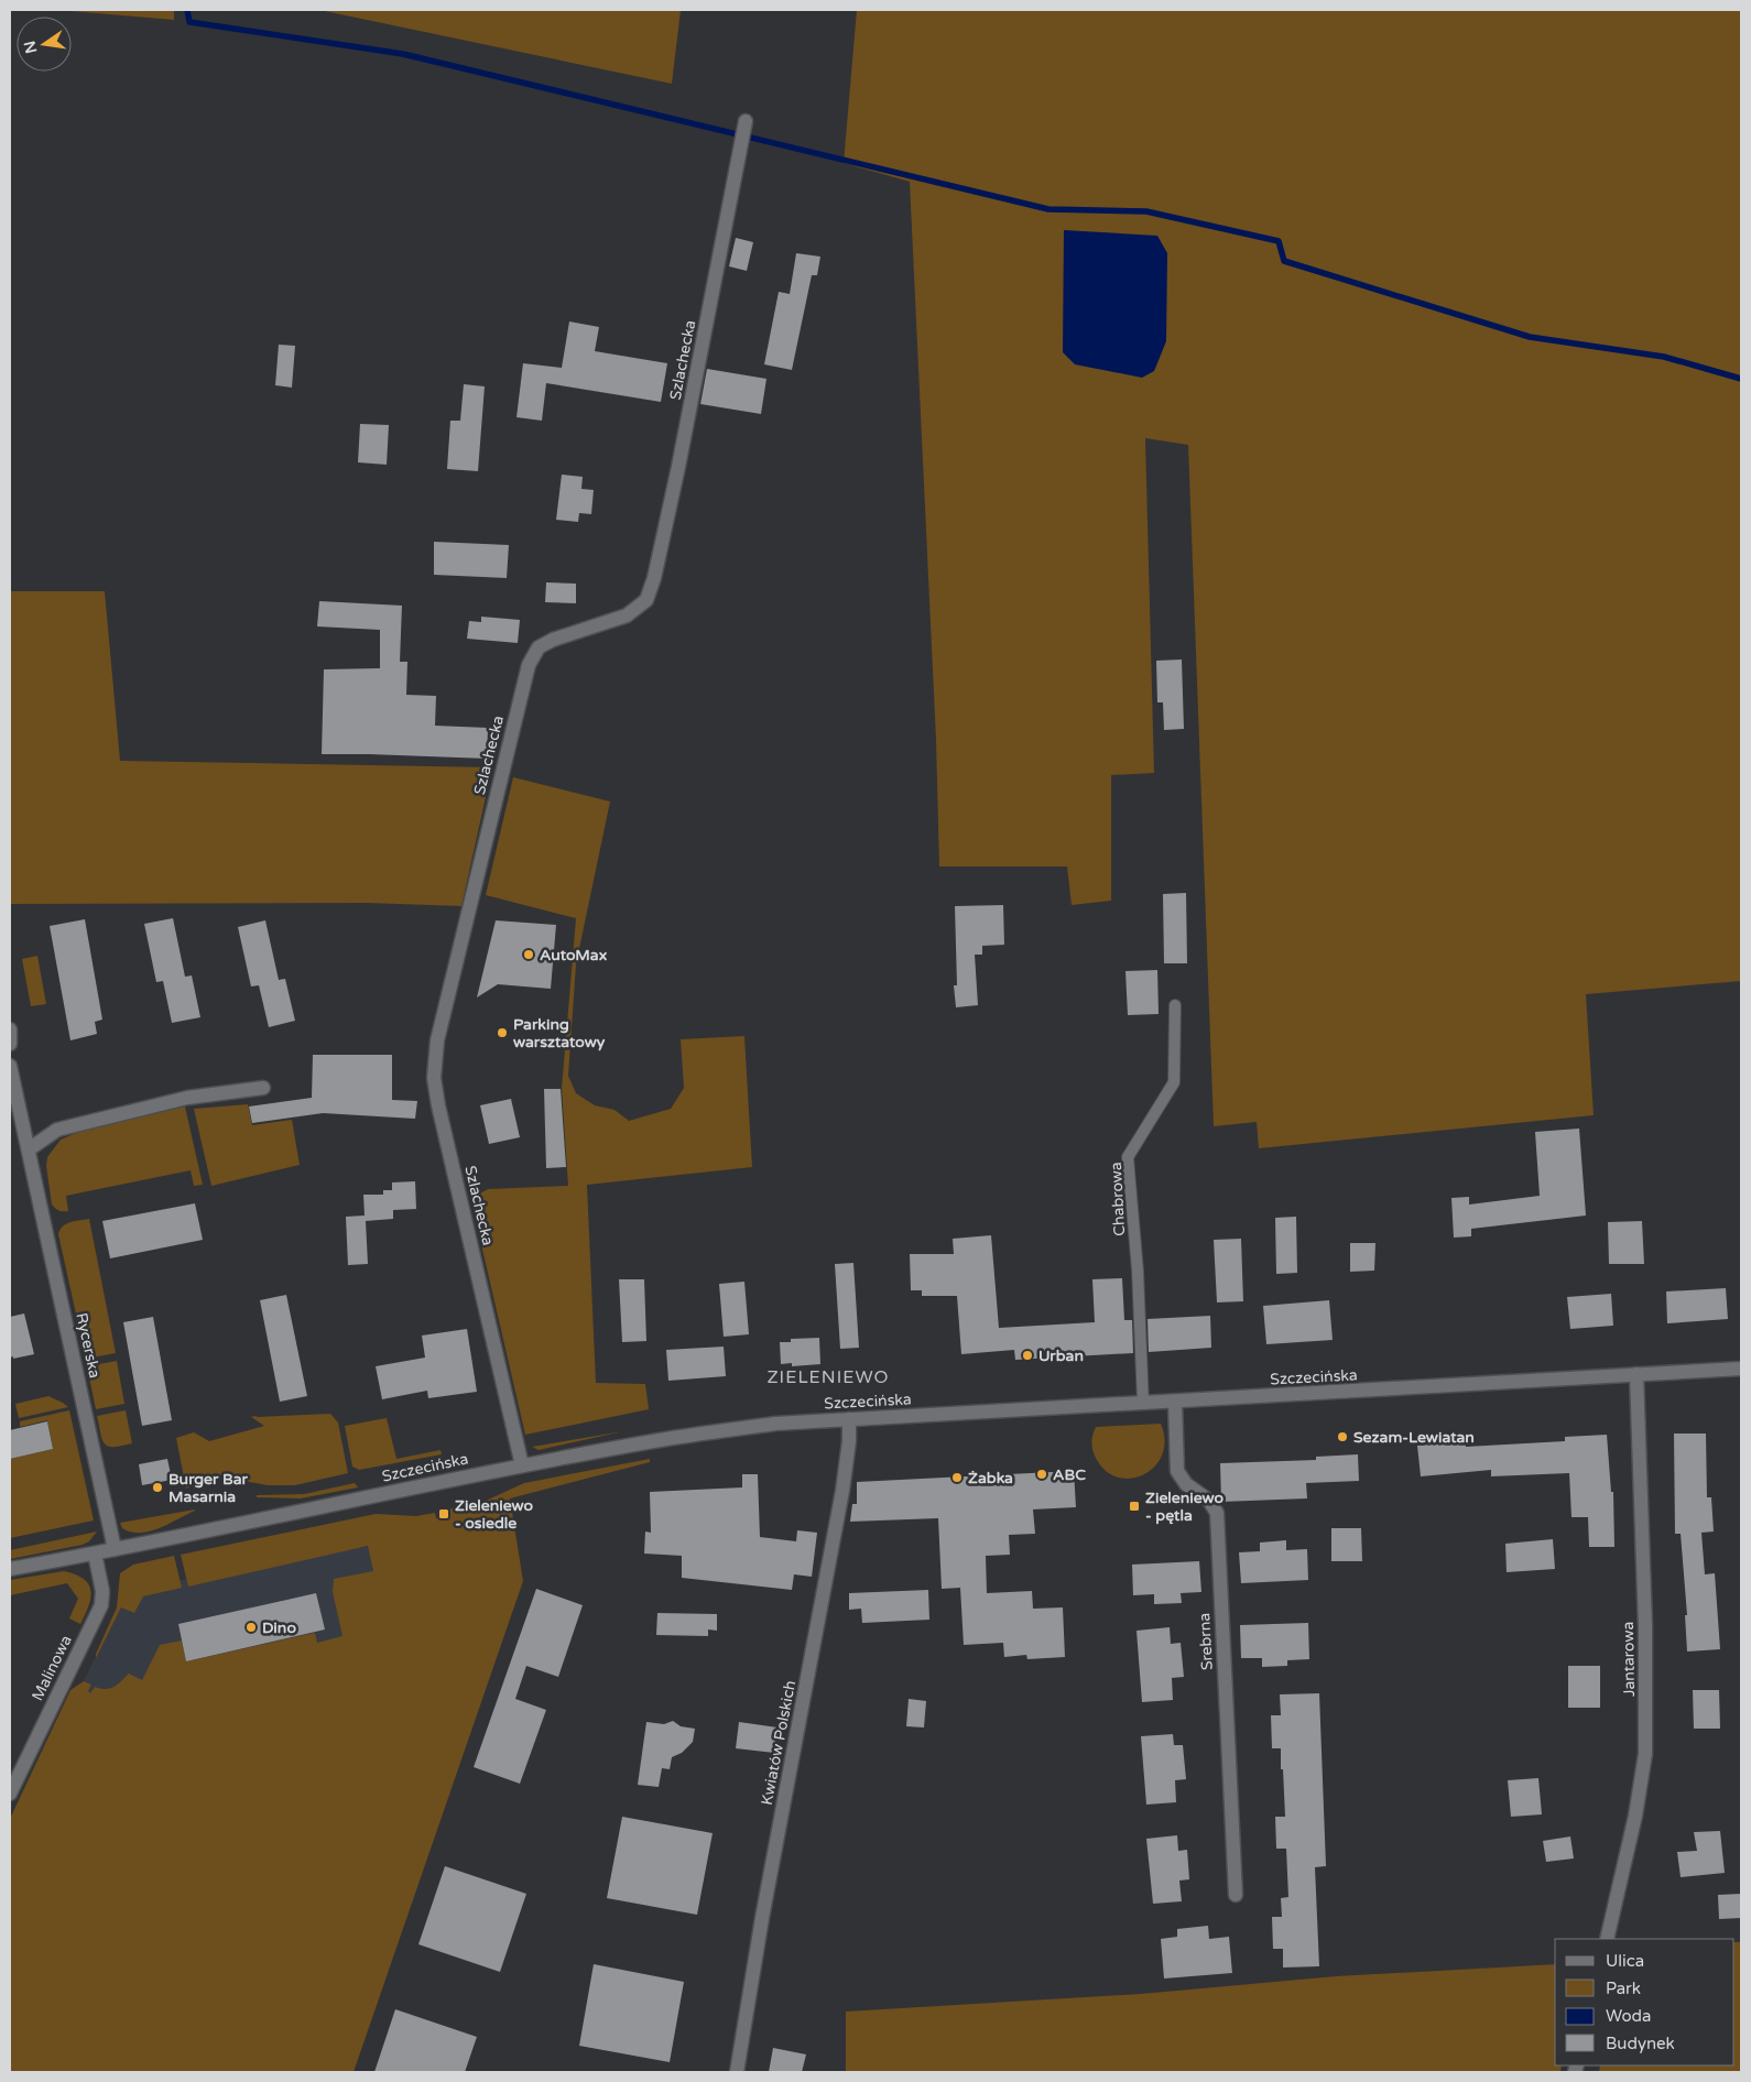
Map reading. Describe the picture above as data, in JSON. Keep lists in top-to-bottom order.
{
  "streets": {
    "street": [
      "Szlachecka",
      "Rycerska",
      "Szczecińska",
      "Srebrna",
      "Jantarowa",
      "Malinowa",
      "Kwiatów Polskich"
    ],
    "lane": ["Chabrowa"]
  },
  "crossings": [
    ["Szlachecka", "Szczecińska"],
    ["Chabrowa", "Szczecińska"],
    ["Rycerska", "Szczecińska"],
    ["Szczecińska", "Srebrna"],
    ["Szczecińska", "Jantarowa"],
    ["Szczecińska", "Malinowa"],
    ["Szczecińska", "Kwiatów Polskich"]
  ],
  "districts": ["ZIELENIEWO"],
  "places": {
    "other": [
      "AutoMax",
      "Parking warsztatowy",
      "Urban",
      "Sezam-Lewiatan",
      "ABC",
      "Żabka",
      "Burger Bar Masarnia",
      "Dino"
    ],
    "transit": ["Zieleniewo - pętla", "Zieleniewo - osiedle"]
  },
  "legend": [
    "Ulica",
    "Park",
    "Woda",
    "Budynek"
  ],
  "north": "left"
}
